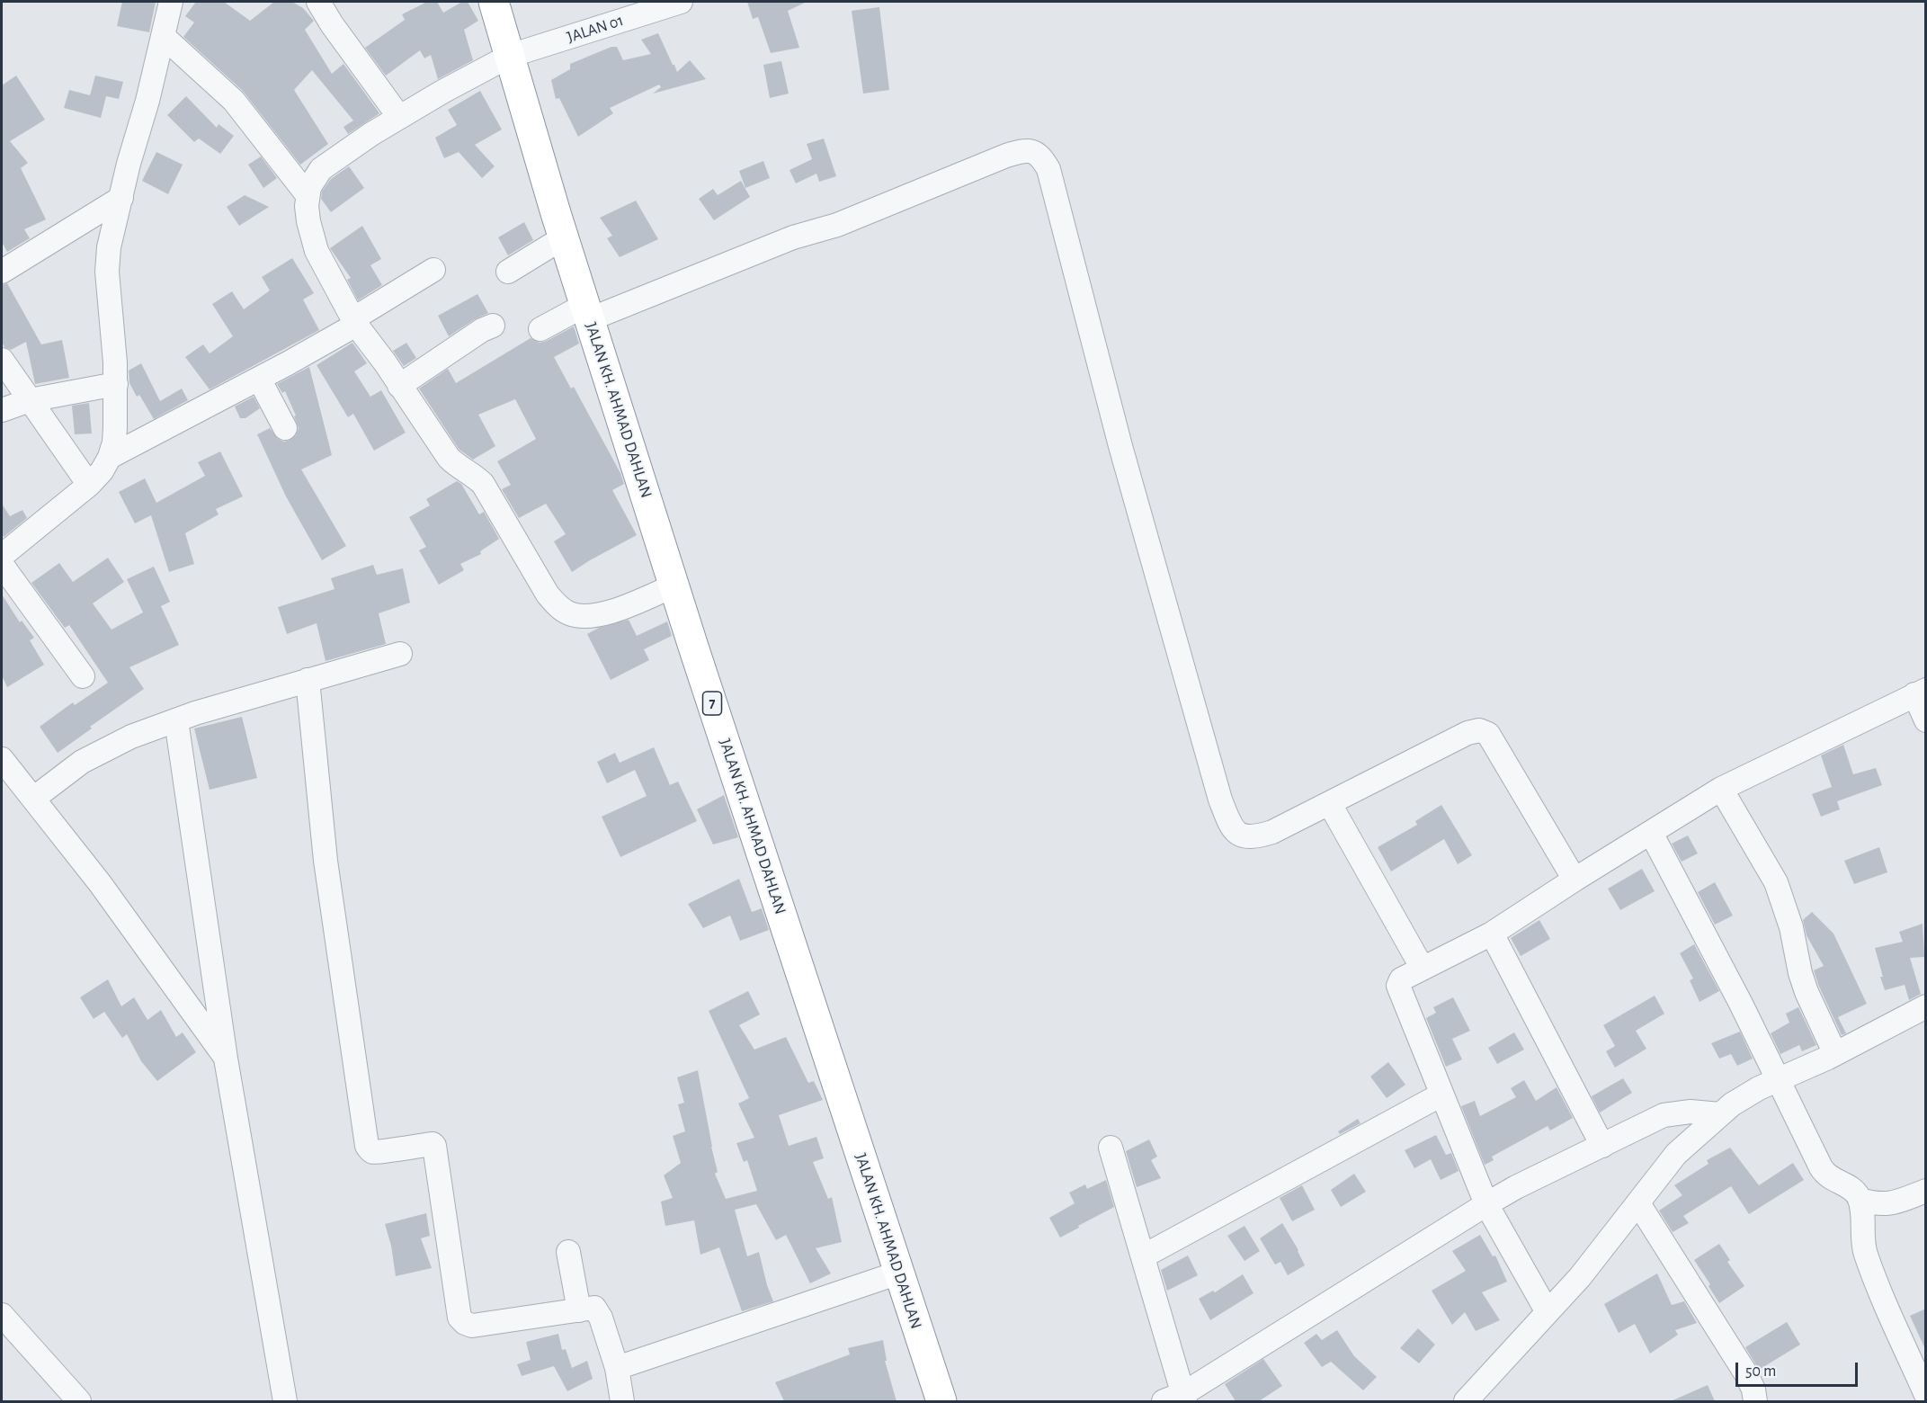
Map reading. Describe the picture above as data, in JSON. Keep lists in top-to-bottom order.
{
  "streets": {
    "highway": ["JALAN KH. AHMAD DAHLAN", "7"],
    "street": ["JALAN 01"]
  },
  "crossings": [
    ["JALAN 01", "JALAN KH. AHMAD DAHLAN"]
  ],
  "scale_bar": "50 m"
}
